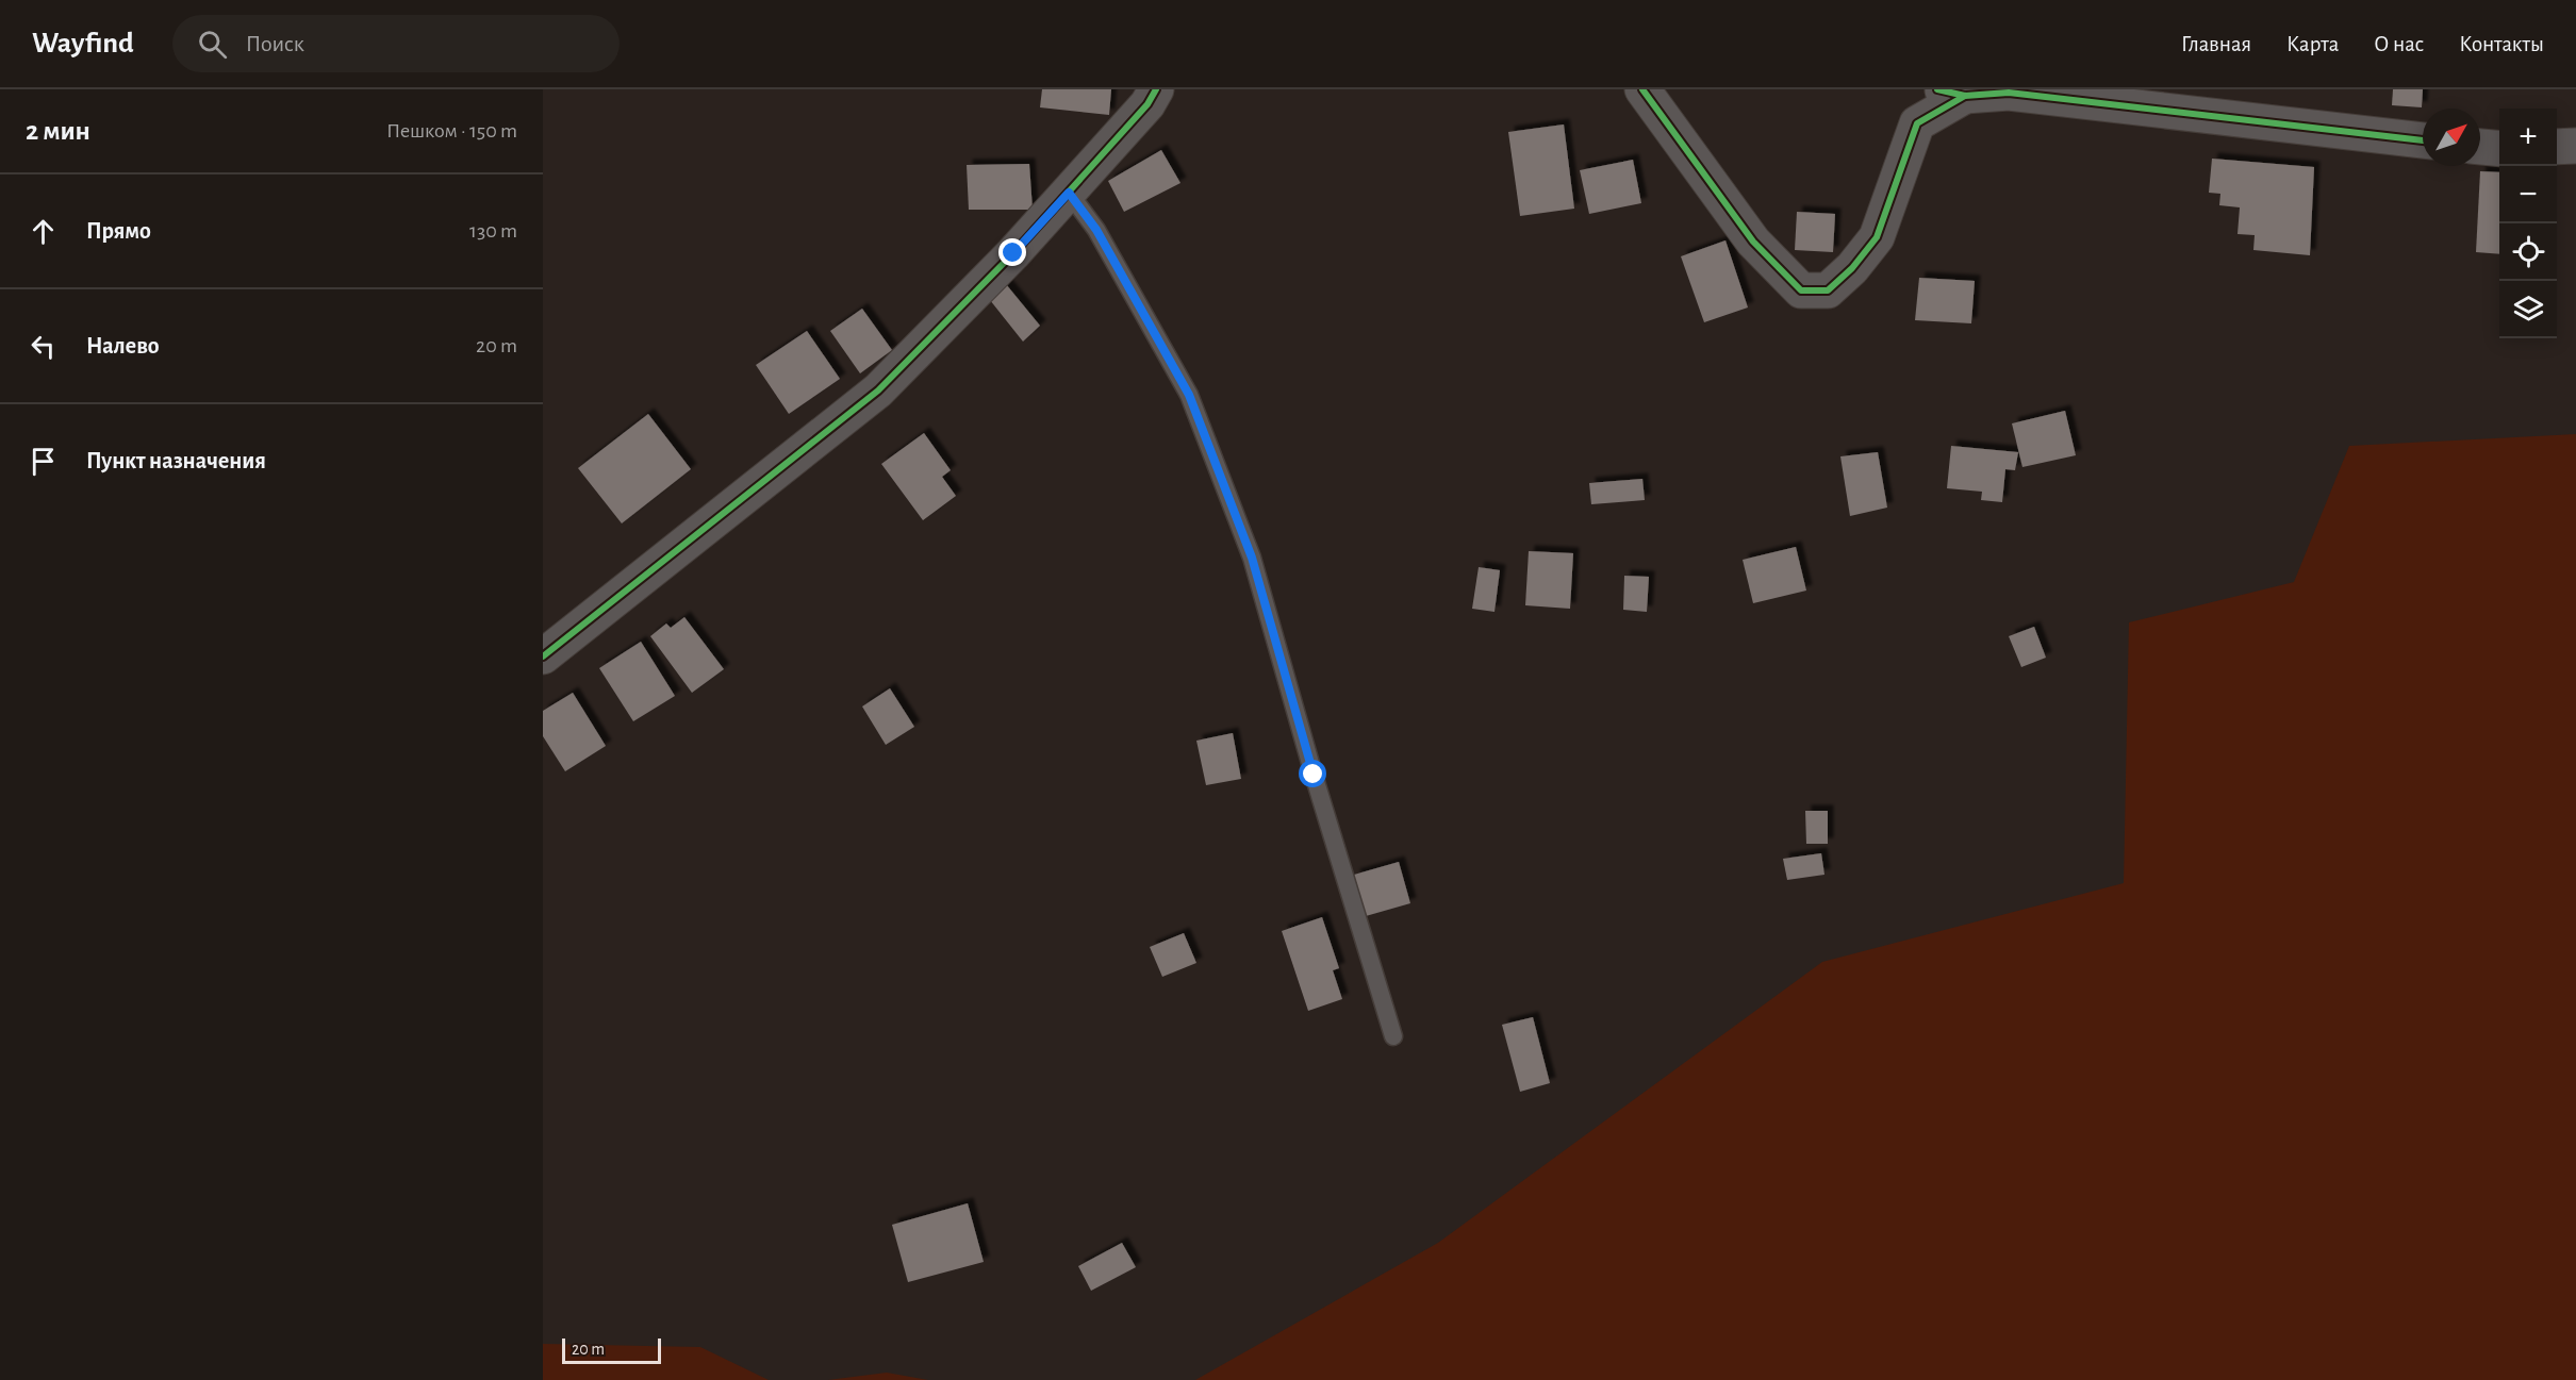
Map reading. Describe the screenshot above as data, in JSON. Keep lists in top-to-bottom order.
{
  "scale_bar": "20 m",
  "north": "top right",
  "page": {
    "header": "Wayfind",
    "search": "Поиск",
    "nav": [
      "Главная",
      "Карта",
      "О нас",
      "Контакты"
    ],
    "heading": ["2 мин", "Пешком · 150 m"],
    "map_buttons": ["+", "−"],
    "list": [
      ["Прямо", "130 m"],
      ["Налево", "20 m"],
      "Пункт назначения"
    ],
    "scale": "20 m"
  }
}
